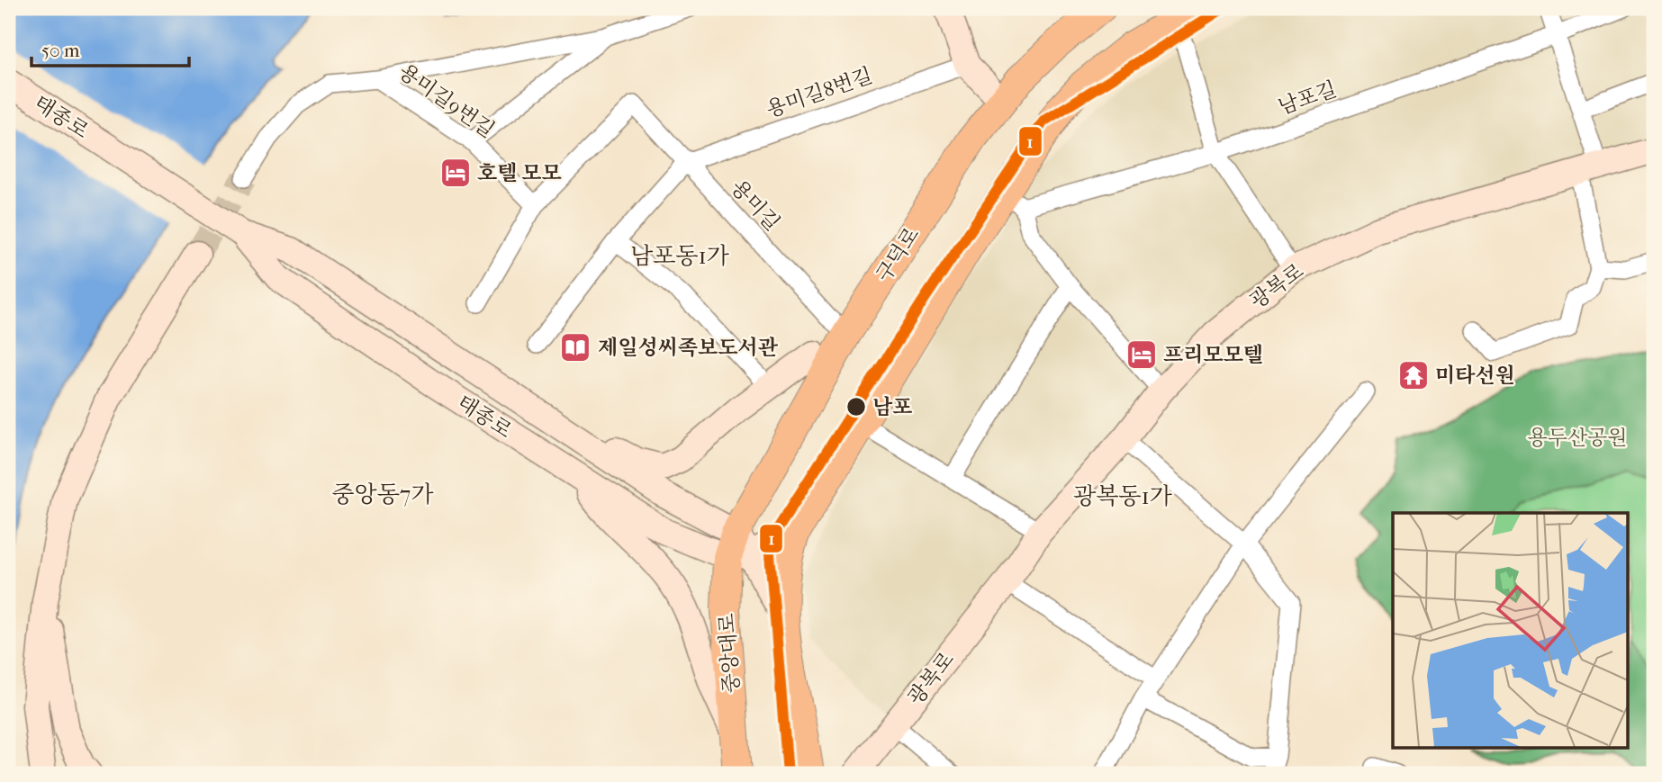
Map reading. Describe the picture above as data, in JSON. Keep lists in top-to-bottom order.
{
  "streets": {
    "main road": [
      "태종로",
      "구덕로",
      "광복로",
      "중앙대로"
    ],
    "street": [
      "용미길8번길",
      "남포길",
      "용미길9번길",
      "용미길"
    ]
  },
  "crossings": [
    ["용미길8번길", "용미길"],
    ["용미길9번길", "용미길"],
    ["태종로", "구덕로"],
    ["태종로", "중앙대로"],
    ["용미길", "구덕로"],
    ["구덕로", "중앙대로"]
  ],
  "districts": ["남포동1가", "중앙동7가", "광복동1가"],
  "parks": ["용두산공원"],
  "places": {
    "hotel": ["호텔 모모", "프리모모텔"],
    "library": ["제일성씨족보도서관"],
    "temple": ["미타선원"],
    "other": ["남포"]
  },
  "lines": ["transit line 1"],
  "scale_bar": "50 m"
}
